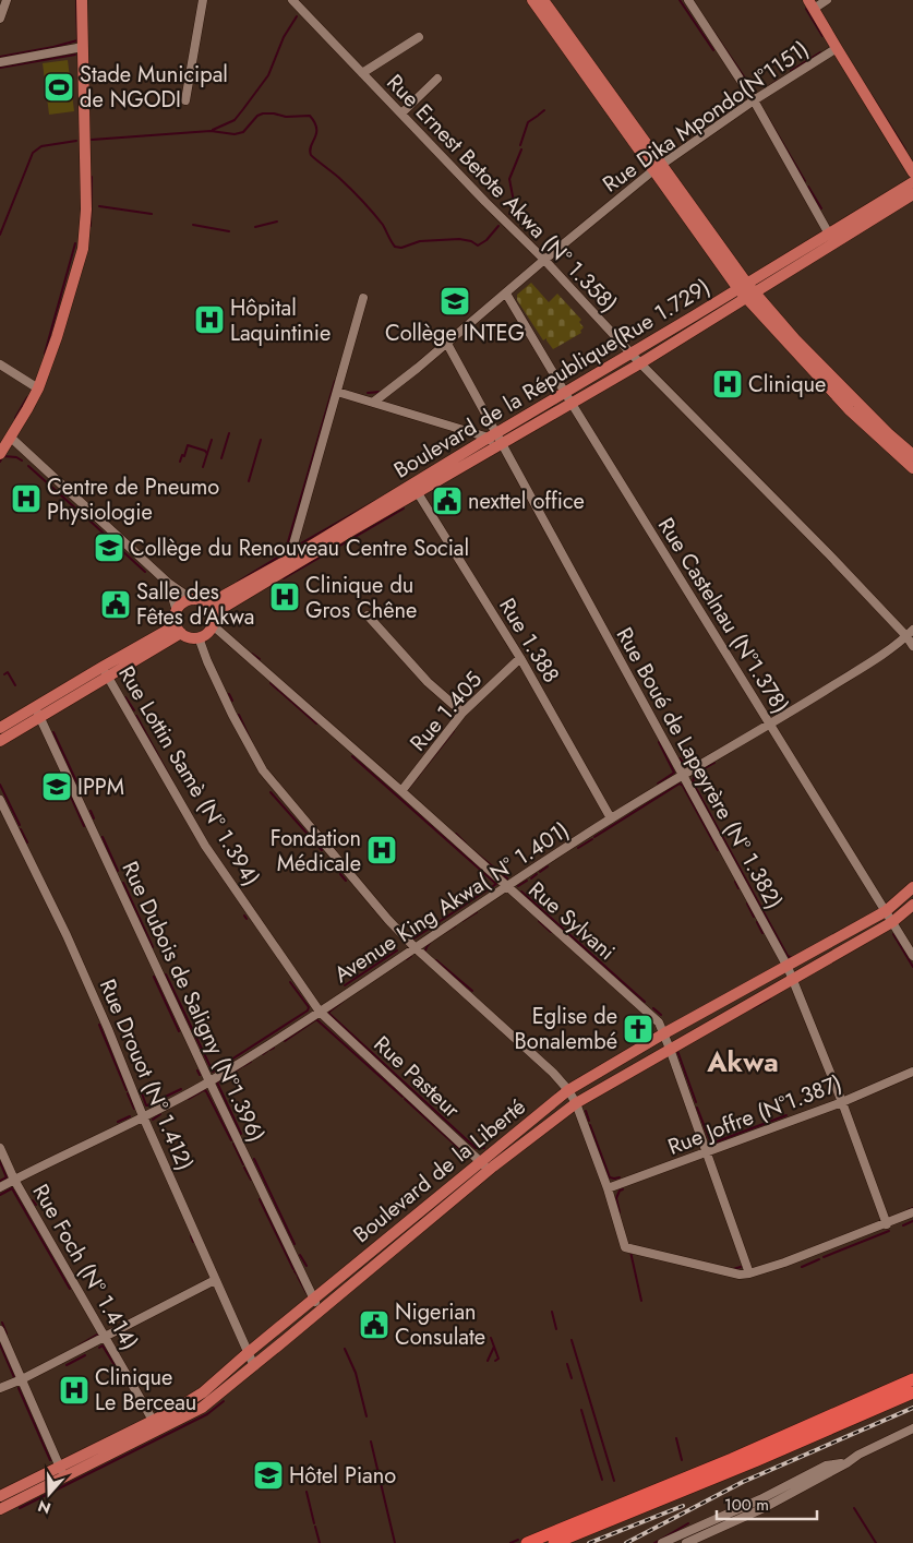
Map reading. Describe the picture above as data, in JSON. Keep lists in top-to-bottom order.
{
  "streets": {
    "main road": ["Boulevard de la République(Rue 1.729)", "Boulevard de la Liberté"],
    "street": [
      "Rue Dika Mpondo(N°1151)",
      "Rue Ernest Betote Akwa (N° 1.358)",
      "Rue Castelnau (N°1.378)",
      "Rue 1.388",
      "Rue 1.405",
      "Rue Boué de Lapeyrère (N° 1.382)",
      "Rue Lottin Samè (N° 1.394)",
      "Avenue King Akwa( N° 1.401)",
      "Rue Sylvani",
      "Rue Dubois de Saligny (N°1.396)",
      "Rue Drouot (N° 1.412)",
      "Rue Pasteur",
      "Rue Joffre (N°1.387)",
      "Rue Foch (N° 1.414)"
    ]
  },
  "crossings": [
    ["Rue Dika Mpondo(N°1151)", "Rue Ernest Betote Akwa (N° 1.358)"],
    ["Rue Dika Mpondo(N°1151)", "Rue Castelnau (N°1.378)"],
    ["Rue Ernest Betote Akwa (N° 1.358)", "Boulevard de la République(Rue 1.729)"],
    ["Rue Ernest Betote Akwa (N° 1.358)", "Avenue King Akwa( N° 1.401)"],
    ["Boulevard de la République(Rue 1.729)", "Rue Castelnau (N°1.378)"],
    ["Boulevard de la République(Rue 1.729)", "Rue 1.388"],
    ["Boulevard de la République(Rue 1.729)", "Rue Boué de Lapeyrère (N° 1.382)"],
    ["Boulevard de la République(Rue 1.729)", "Rue Sylvani"],
    ["Rue Castelnau (N°1.378)", "Avenue King Akwa( N° 1.401)"],
    ["Rue Castelnau (N°1.378)", "Boulevard de la Liberté"],
    ["Rue 1.388", "Rue 1.405"],
    ["Rue 1.388", "Avenue King Akwa( N° 1.401)"],
    ["Rue 1.405", "Rue Sylvani"],
    ["Rue Boué de Lapeyrère (N° 1.382)", "Avenue King Akwa( N° 1.401)"],
    ["Rue Boué de Lapeyrère (N° 1.382)", "Rue Joffre (N°1.387)"],
    ["Rue Boué de Lapeyrère (N° 1.382)", "Boulevard de la Liberté"],
    ["Rue Lottin Samè (N° 1.394)", "Avenue King Akwa( N° 1.401)"],
    ["Rue Lottin Samè (N° 1.394)", "Rue Pasteur"],
    ["Avenue King Akwa( N° 1.401)", "Rue Sylvani"],
    ["Avenue King Akwa( N° 1.401)", "Rue Dubois de Saligny (N°1.396)"],
    ["Avenue King Akwa( N° 1.401)", "Rue Drouot (N° 1.412)"],
    ["Avenue King Akwa( N° 1.401)", "Rue Pasteur"],
    ["Avenue King Akwa( N° 1.401)", "Rue Foch (N° 1.414)"],
    ["Rue Sylvani", "Rue Joffre (N°1.387)"],
    ["Rue Sylvani", "Boulevard de la Liberté"],
    ["Rue Dubois de Saligny (N°1.396)", "Boulevard de la Liberté"],
    ["Rue Drouot (N° 1.412)", "Boulevard de la Liberté"],
    ["Rue Pasteur", "Boulevard de la Liberté"],
    ["Boulevard de la Liberté", "Rue Foch (N° 1.414)"]
  ],
  "districts": ["Akwa"],
  "places": {
    "sports": ["Stade Municipal de NGODI"],
    "school or university": [
      "Collège INTEG",
      "Collège du Renouveau Centre Social",
      "IPPM",
      "Hôtel Piano"
    ],
    "hospital": [
      "Hôpital Laquintinie",
      "Clinique",
      "Centre de Pneumo Physiologie",
      "Clinique du Gros Chêne",
      "Fondation Médicale",
      "Clinique Le Berceau"
    ],
    "public building": ["nexttel office", "Salle des Fêtes d'Akwa", "Nigerian Consulate"],
    "church": ["Eglise de Bonalembé"]
  },
  "scale_bar": "100 m",
  "north": "bottom"
}
